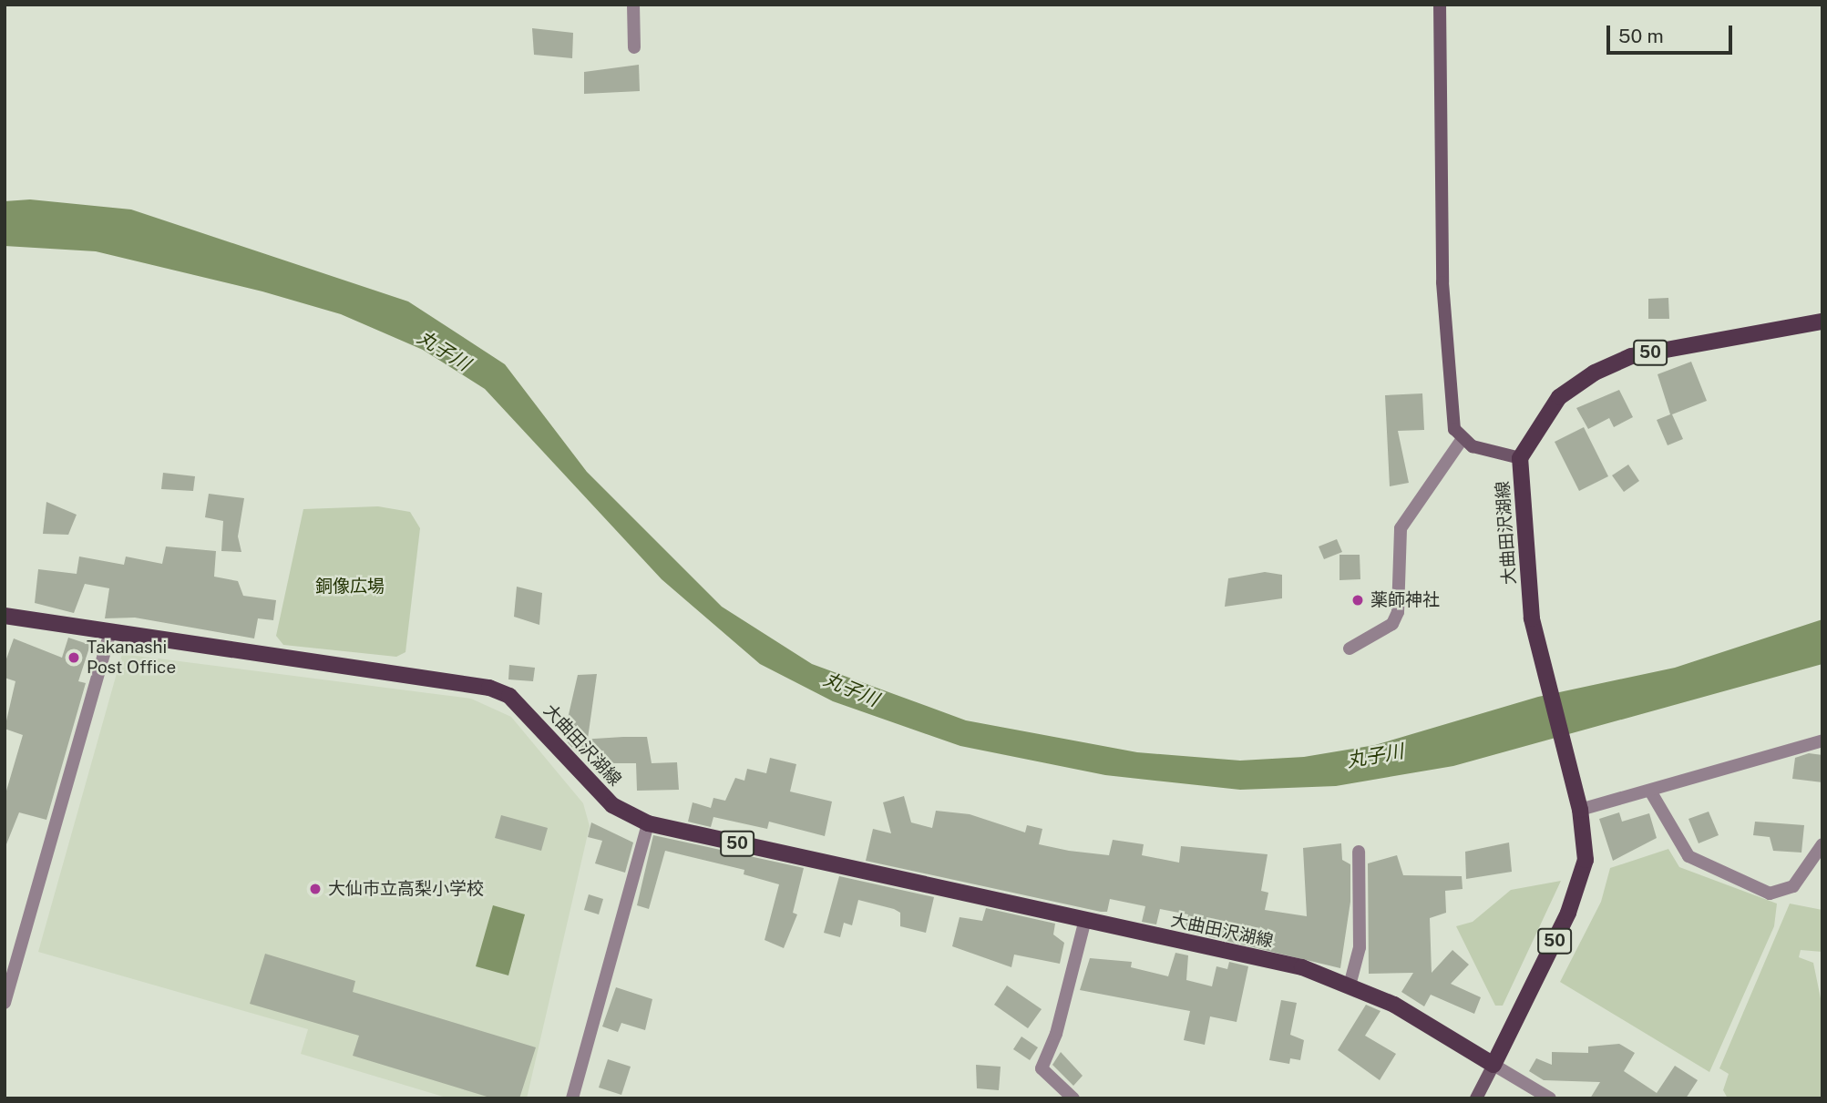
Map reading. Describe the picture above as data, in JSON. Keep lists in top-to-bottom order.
{
  "streets": {
    "main road": ["50", "大曲田沢湖線"]
  },
  "water": ["丸子川"],
  "parks": ["銅像広場"],
  "places": ["薬師神社", "Takanashi Post Office", "大仙市立高梨小学校"],
  "scale_bar": "50 m"
}
